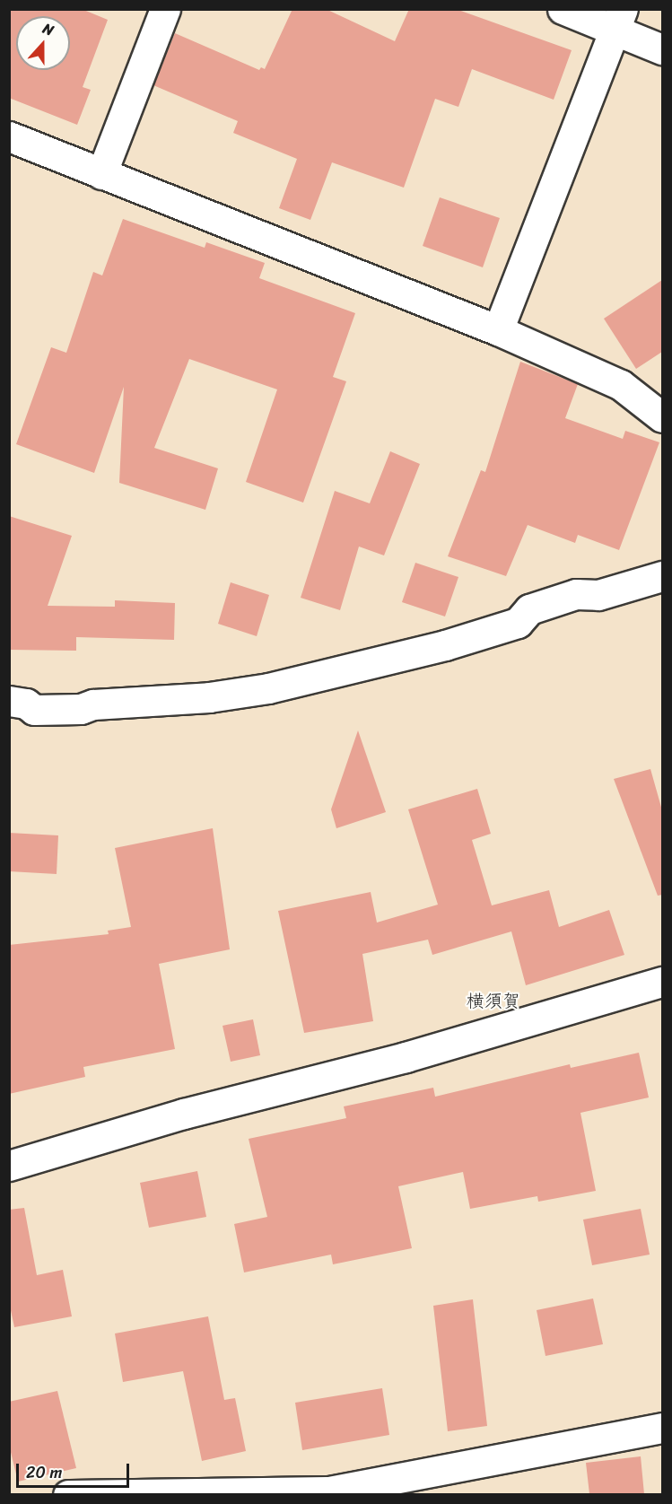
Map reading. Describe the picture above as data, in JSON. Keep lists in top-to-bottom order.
{
  "districts": ["横須賀"],
  "scale_bar": "20 m",
  "north": "top"
}
